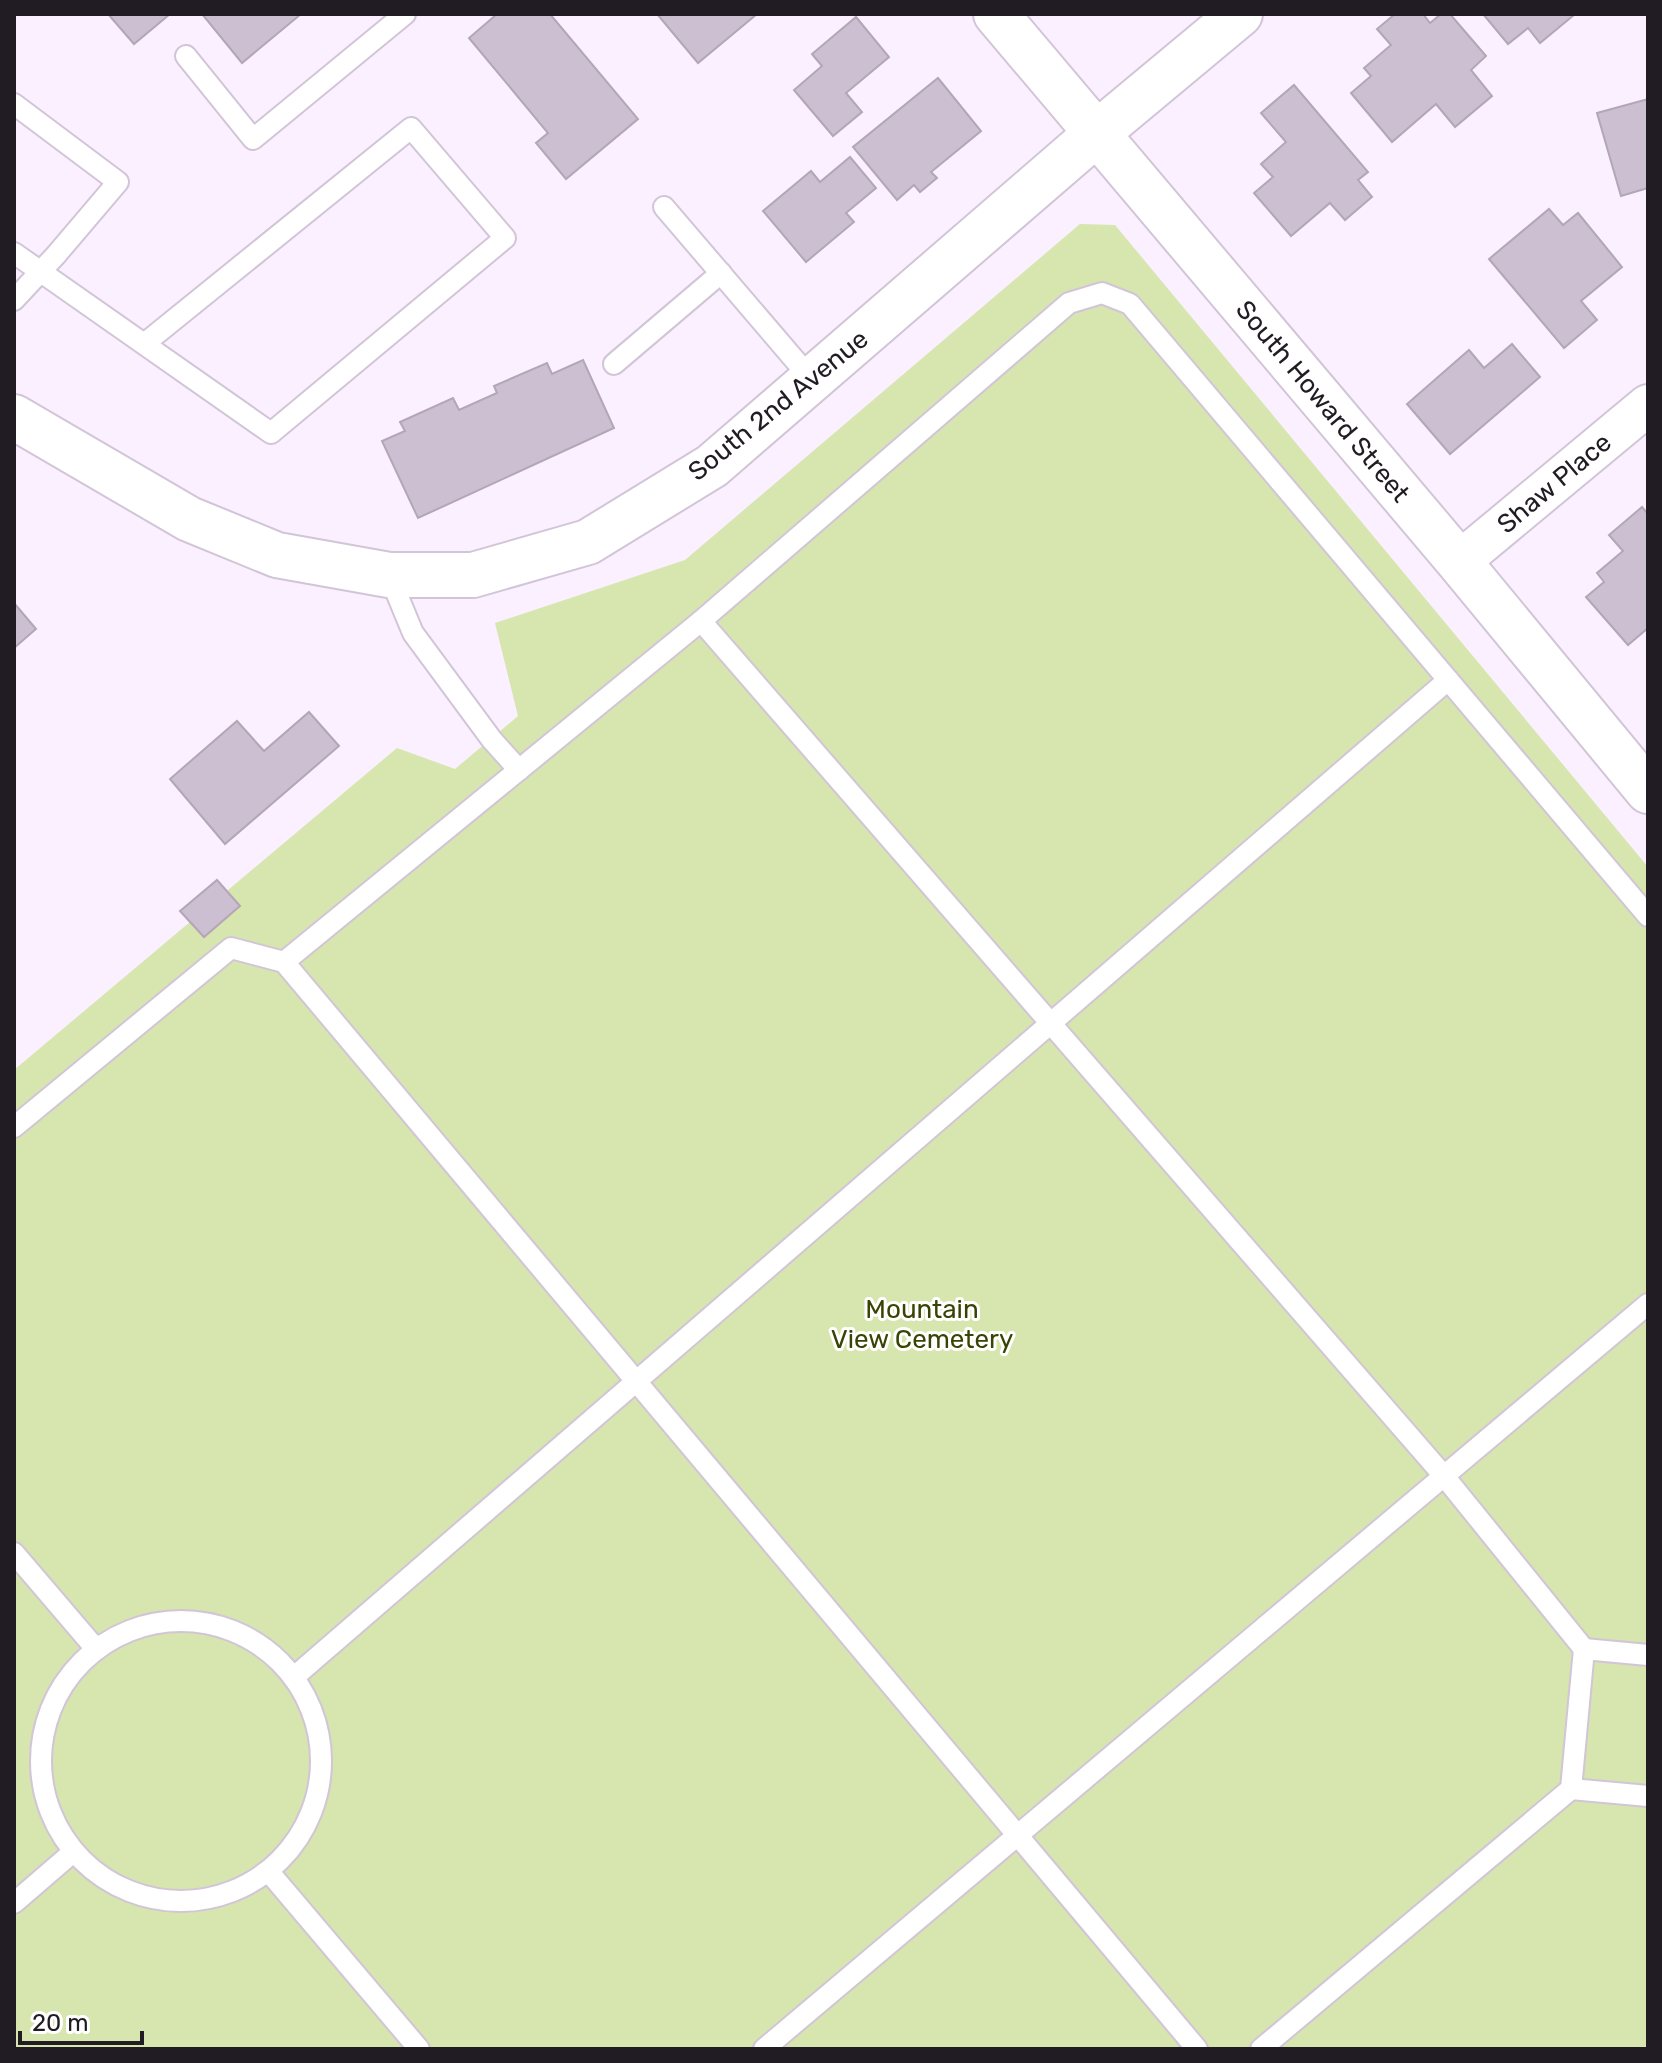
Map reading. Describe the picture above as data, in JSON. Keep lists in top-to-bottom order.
{
  "streets": {
    "main road": ["South Howard Street", "South 2nd Avenue"],
    "street": ["Shaw Place"]
  },
  "crossings": [
    ["South Howard Street", "South 2nd Avenue"],
    ["South Howard Street", "Shaw Place"]
  ],
  "parks": ["Mountain View Cemetery"],
  "scale_bar": "20 m"
}
